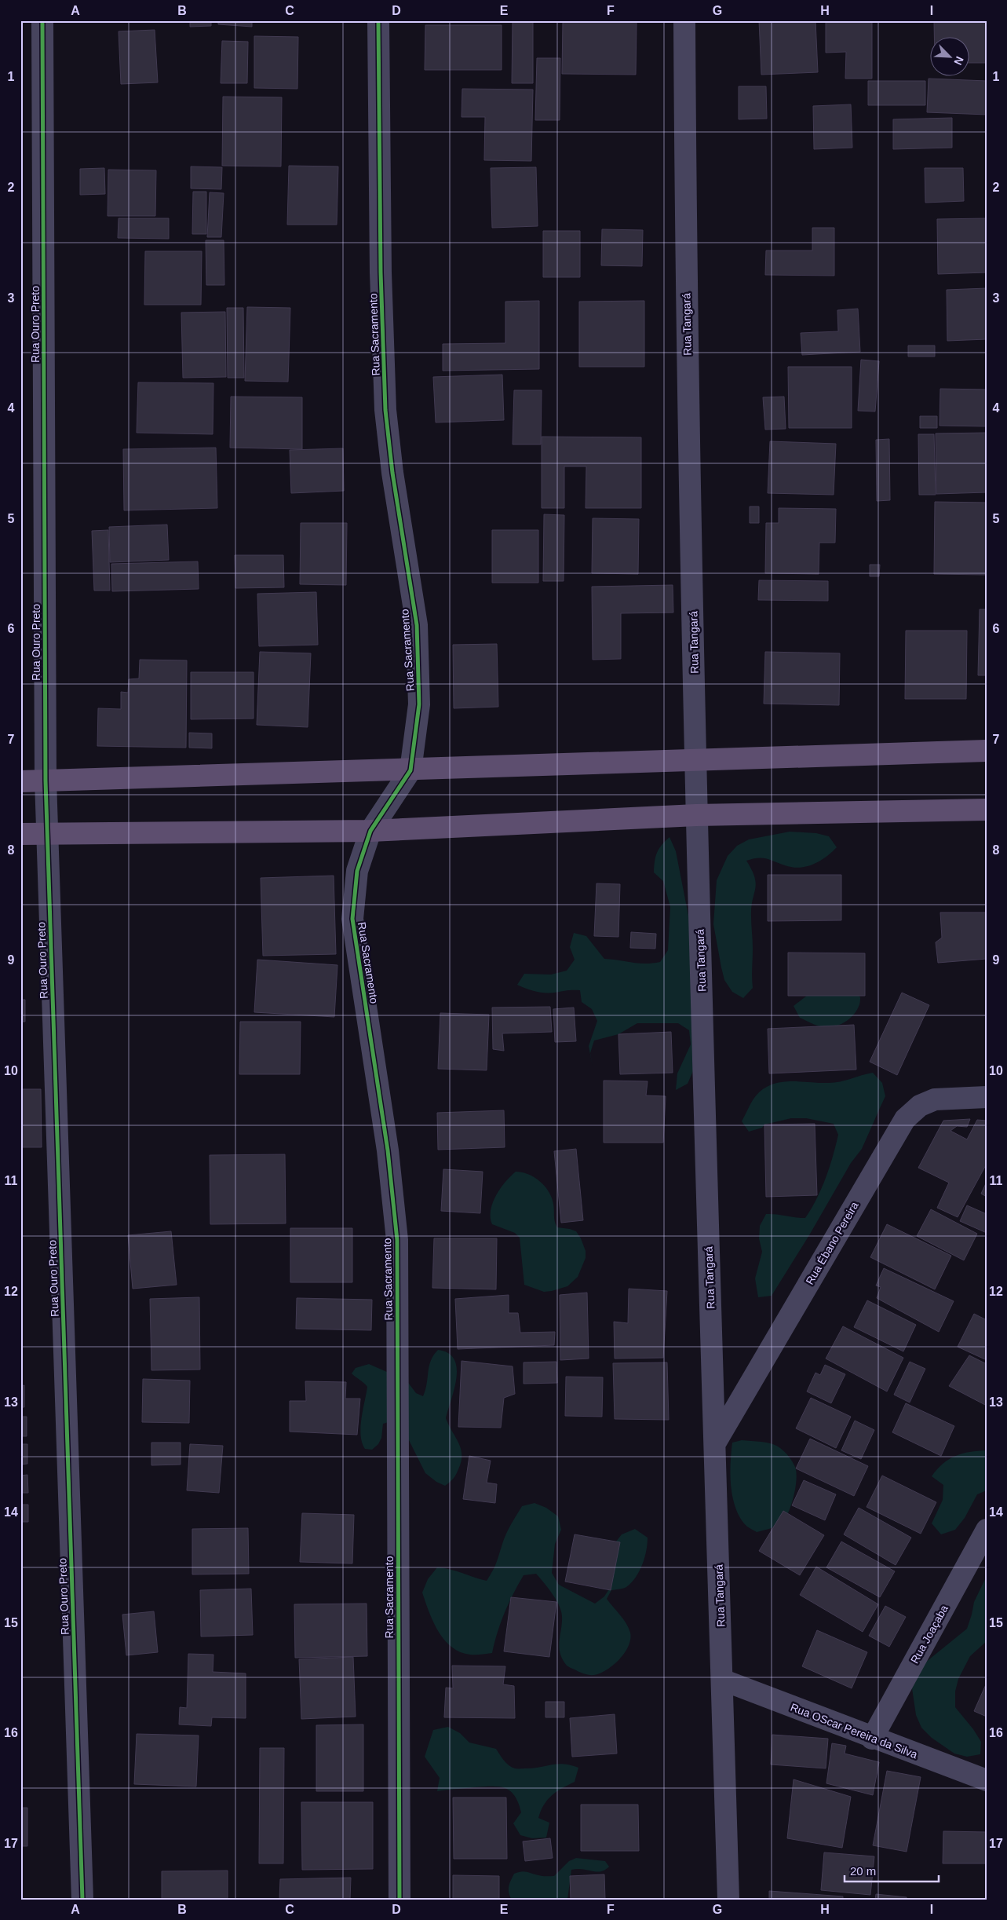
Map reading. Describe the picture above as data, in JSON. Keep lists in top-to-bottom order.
{
  "streets": {
    "street": [
      "Rua Ouro Preto",
      "Rua Tangará",
      "Rua Sacramento",
      "Rua Ébano Pereira",
      "Rua Joaçaba",
      "Rua OScar Pereira da Silva"
    ]
  },
  "crossings": [
    ["Rua Tangará", "Rua Ébano Pereira"],
    ["Rua Tangará", "Rua OScar Pereira da Silva"],
    ["Rua Joaçaba", "Rua OScar Pereira da Silva"]
  ],
  "scale_bar": "20 m",
  "north": "bottom right",
  "grid": {
    "columns": [
      "A",
      "B",
      "C",
      "D",
      "E",
      "F",
      "G",
      "H",
      "I"
    ],
    "rows": [
      "1",
      "2",
      "3",
      "4",
      "5",
      "6",
      "7",
      "8",
      "9",
      "10",
      "11",
      "12",
      "13",
      "14",
      "15",
      "16",
      "17"
    ]
  }
}
